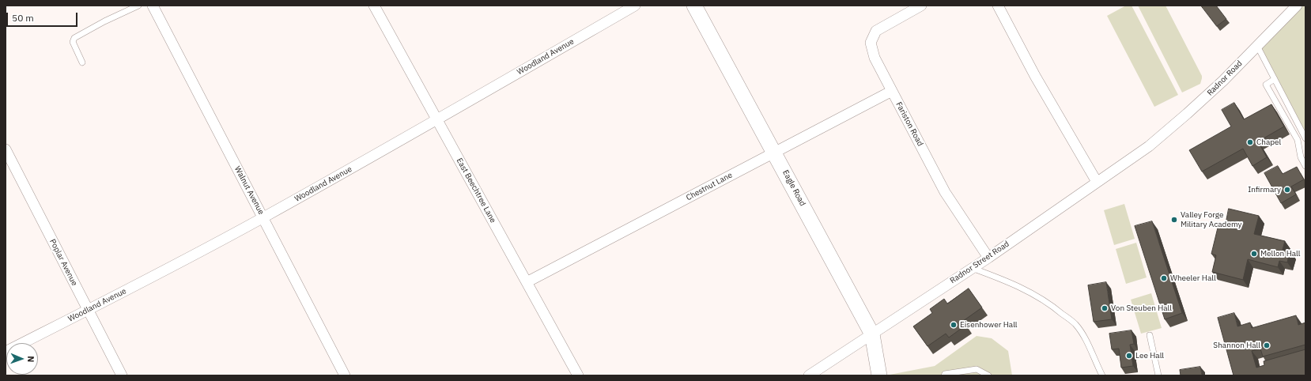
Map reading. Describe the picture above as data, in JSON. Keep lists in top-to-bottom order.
{
  "streets": {
    "street": [
      "Woodland Avenue",
      "Radnor Road",
      "Fariston Road",
      "Chestnut Lane",
      "Eagle Road",
      "Walnut Avenue",
      "East Beechtree Lane",
      "Poplar Avenue",
      "Radnor Street Road"
    ]
  },
  "crossings": [
    ["Woodland Avenue", "Walnut Avenue"],
    ["Woodland Avenue", "East Beechtree Lane"],
    ["Woodland Avenue", "Poplar Avenue"],
    ["Radnor Road", "Radnor Street Road"],
    ["Fariston Road", "Chestnut Lane"],
    ["Fariston Road", "Radnor Street Road"],
    ["Chestnut Lane", "Eagle Road"],
    ["Chestnut Lane", "East Beechtree Lane"],
    ["Eagle Road", "Radnor Street Road"]
  ],
  "places": [
    "Chapel",
    "Infirmary",
    "Valley Forge Military Academy",
    "Mellon Hall",
    "Wheeler Hall",
    "Von Steuben Hall",
    "Eisenhower Hall",
    "Shannon Hall",
    "Lee Hall"
  ],
  "scale_bar": "50 m",
  "north": "right"
}
